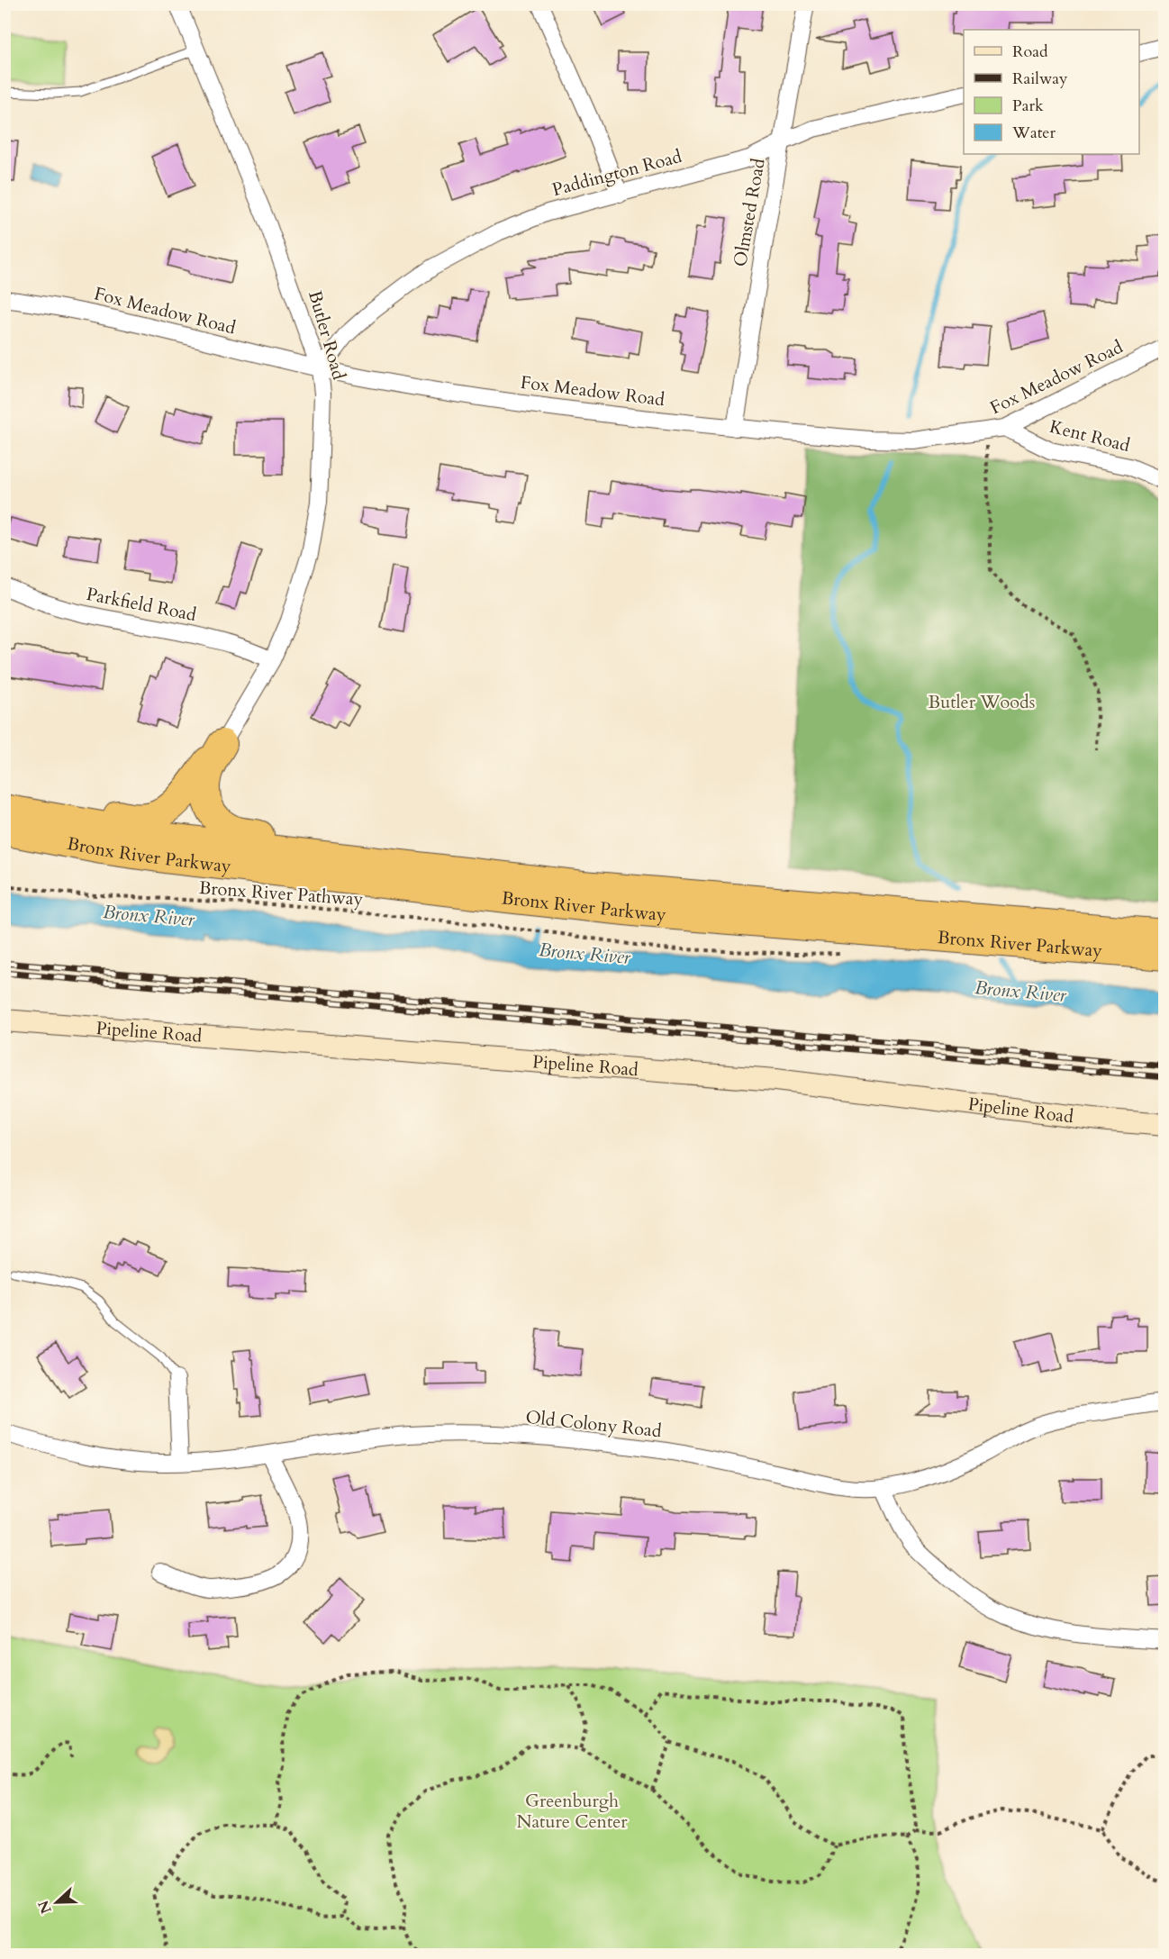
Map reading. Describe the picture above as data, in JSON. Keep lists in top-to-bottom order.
{
  "streets": {
    "highway": ["Bronx River Parkway"],
    "street": [
      "Paddington Road",
      "Olmsted Road",
      "Fox Meadow Road",
      "Butler Road",
      "Kent Road",
      "Parkfield Road",
      "Pipeline Road",
      "Old Colony Road"
    ],
    "path": ["Bronx River Pathway"]
  },
  "crossings": [
    ["Paddington Road", "Olmsted Road"],
    ["Paddington Road", "Fox Meadow Road"],
    ["Paddington Road", "Butler Road"],
    ["Olmsted Road", "Fox Meadow Road"],
    ["Fox Meadow Road", "Butler Road"],
    ["Fox Meadow Road", "Kent Road"],
    ["Butler Road", "Parkfield Road"]
  ],
  "water": ["Bronx River"],
  "parks": ["Butler Woods", "Greenburgh Nature Center"],
  "legend": [
    "Road",
    "Railway",
    "Park",
    "Water"
  ],
  "north": "left"
}
